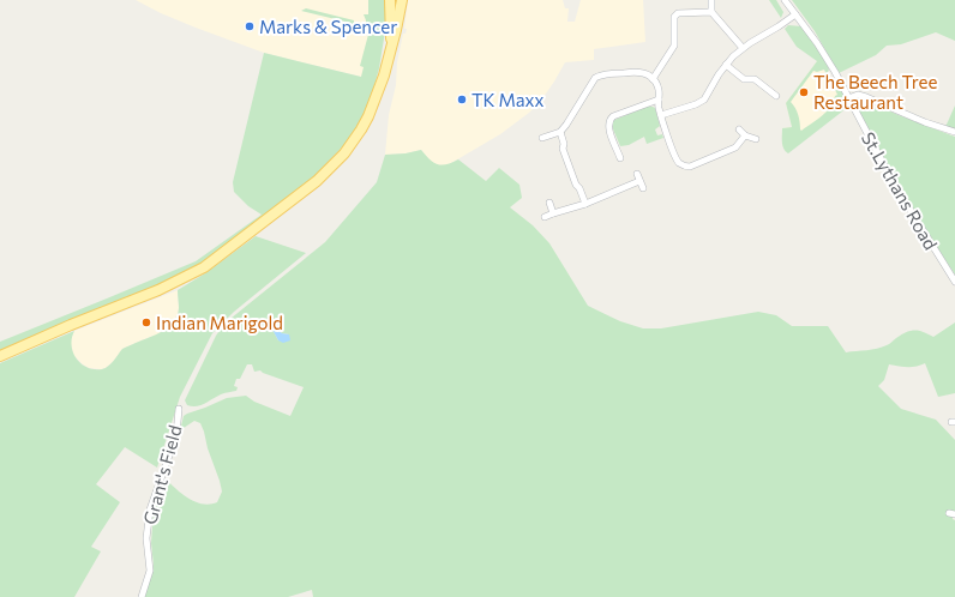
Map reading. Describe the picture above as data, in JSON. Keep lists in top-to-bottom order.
{
  "streets": {
    "street": ["St.Lythans Road", "Grant's Field"]
  },
  "places": [
    "Marks & Spencer",
    "The Beech Tree Restaurant",
    "TK Maxx",
    "Indian Marigold"
  ]
}
